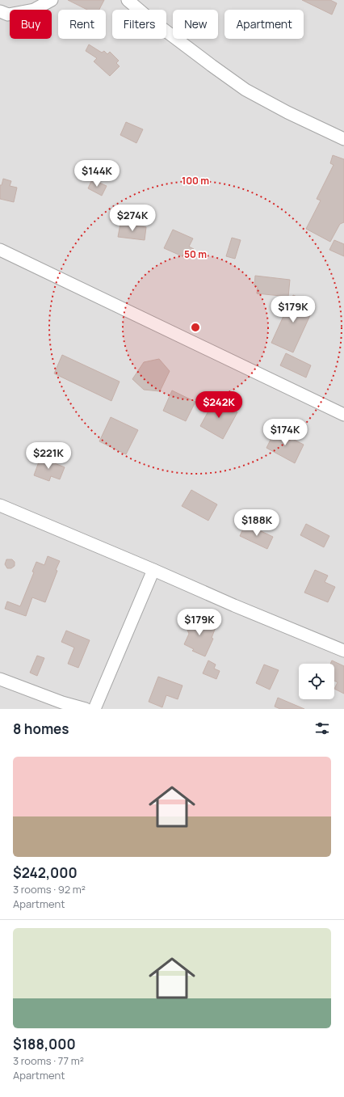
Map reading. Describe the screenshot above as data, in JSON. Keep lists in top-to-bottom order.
{
  "page": {
    "chip": [
      "Buy",
      "Rent",
      "Filters",
      "New",
      "Apartment"
    ],
    "price": [
      "$144K",
      "$274K",
      "$179K",
      "$242K",
      "$174K",
      "$221K",
      "$188K",
      "$179K"
    ],
    "heading": "8 homes",
    "list": [
      {
        "name": "$242,000",
        "note": "3 rooms · 92 m² · Apartment"
      },
      {
        "name": "$188,000",
        "note": "3 rooms · 77 m² · Apartment"
      }
    ]
  },
  "rings": ["100 m", "50 m"]
}
